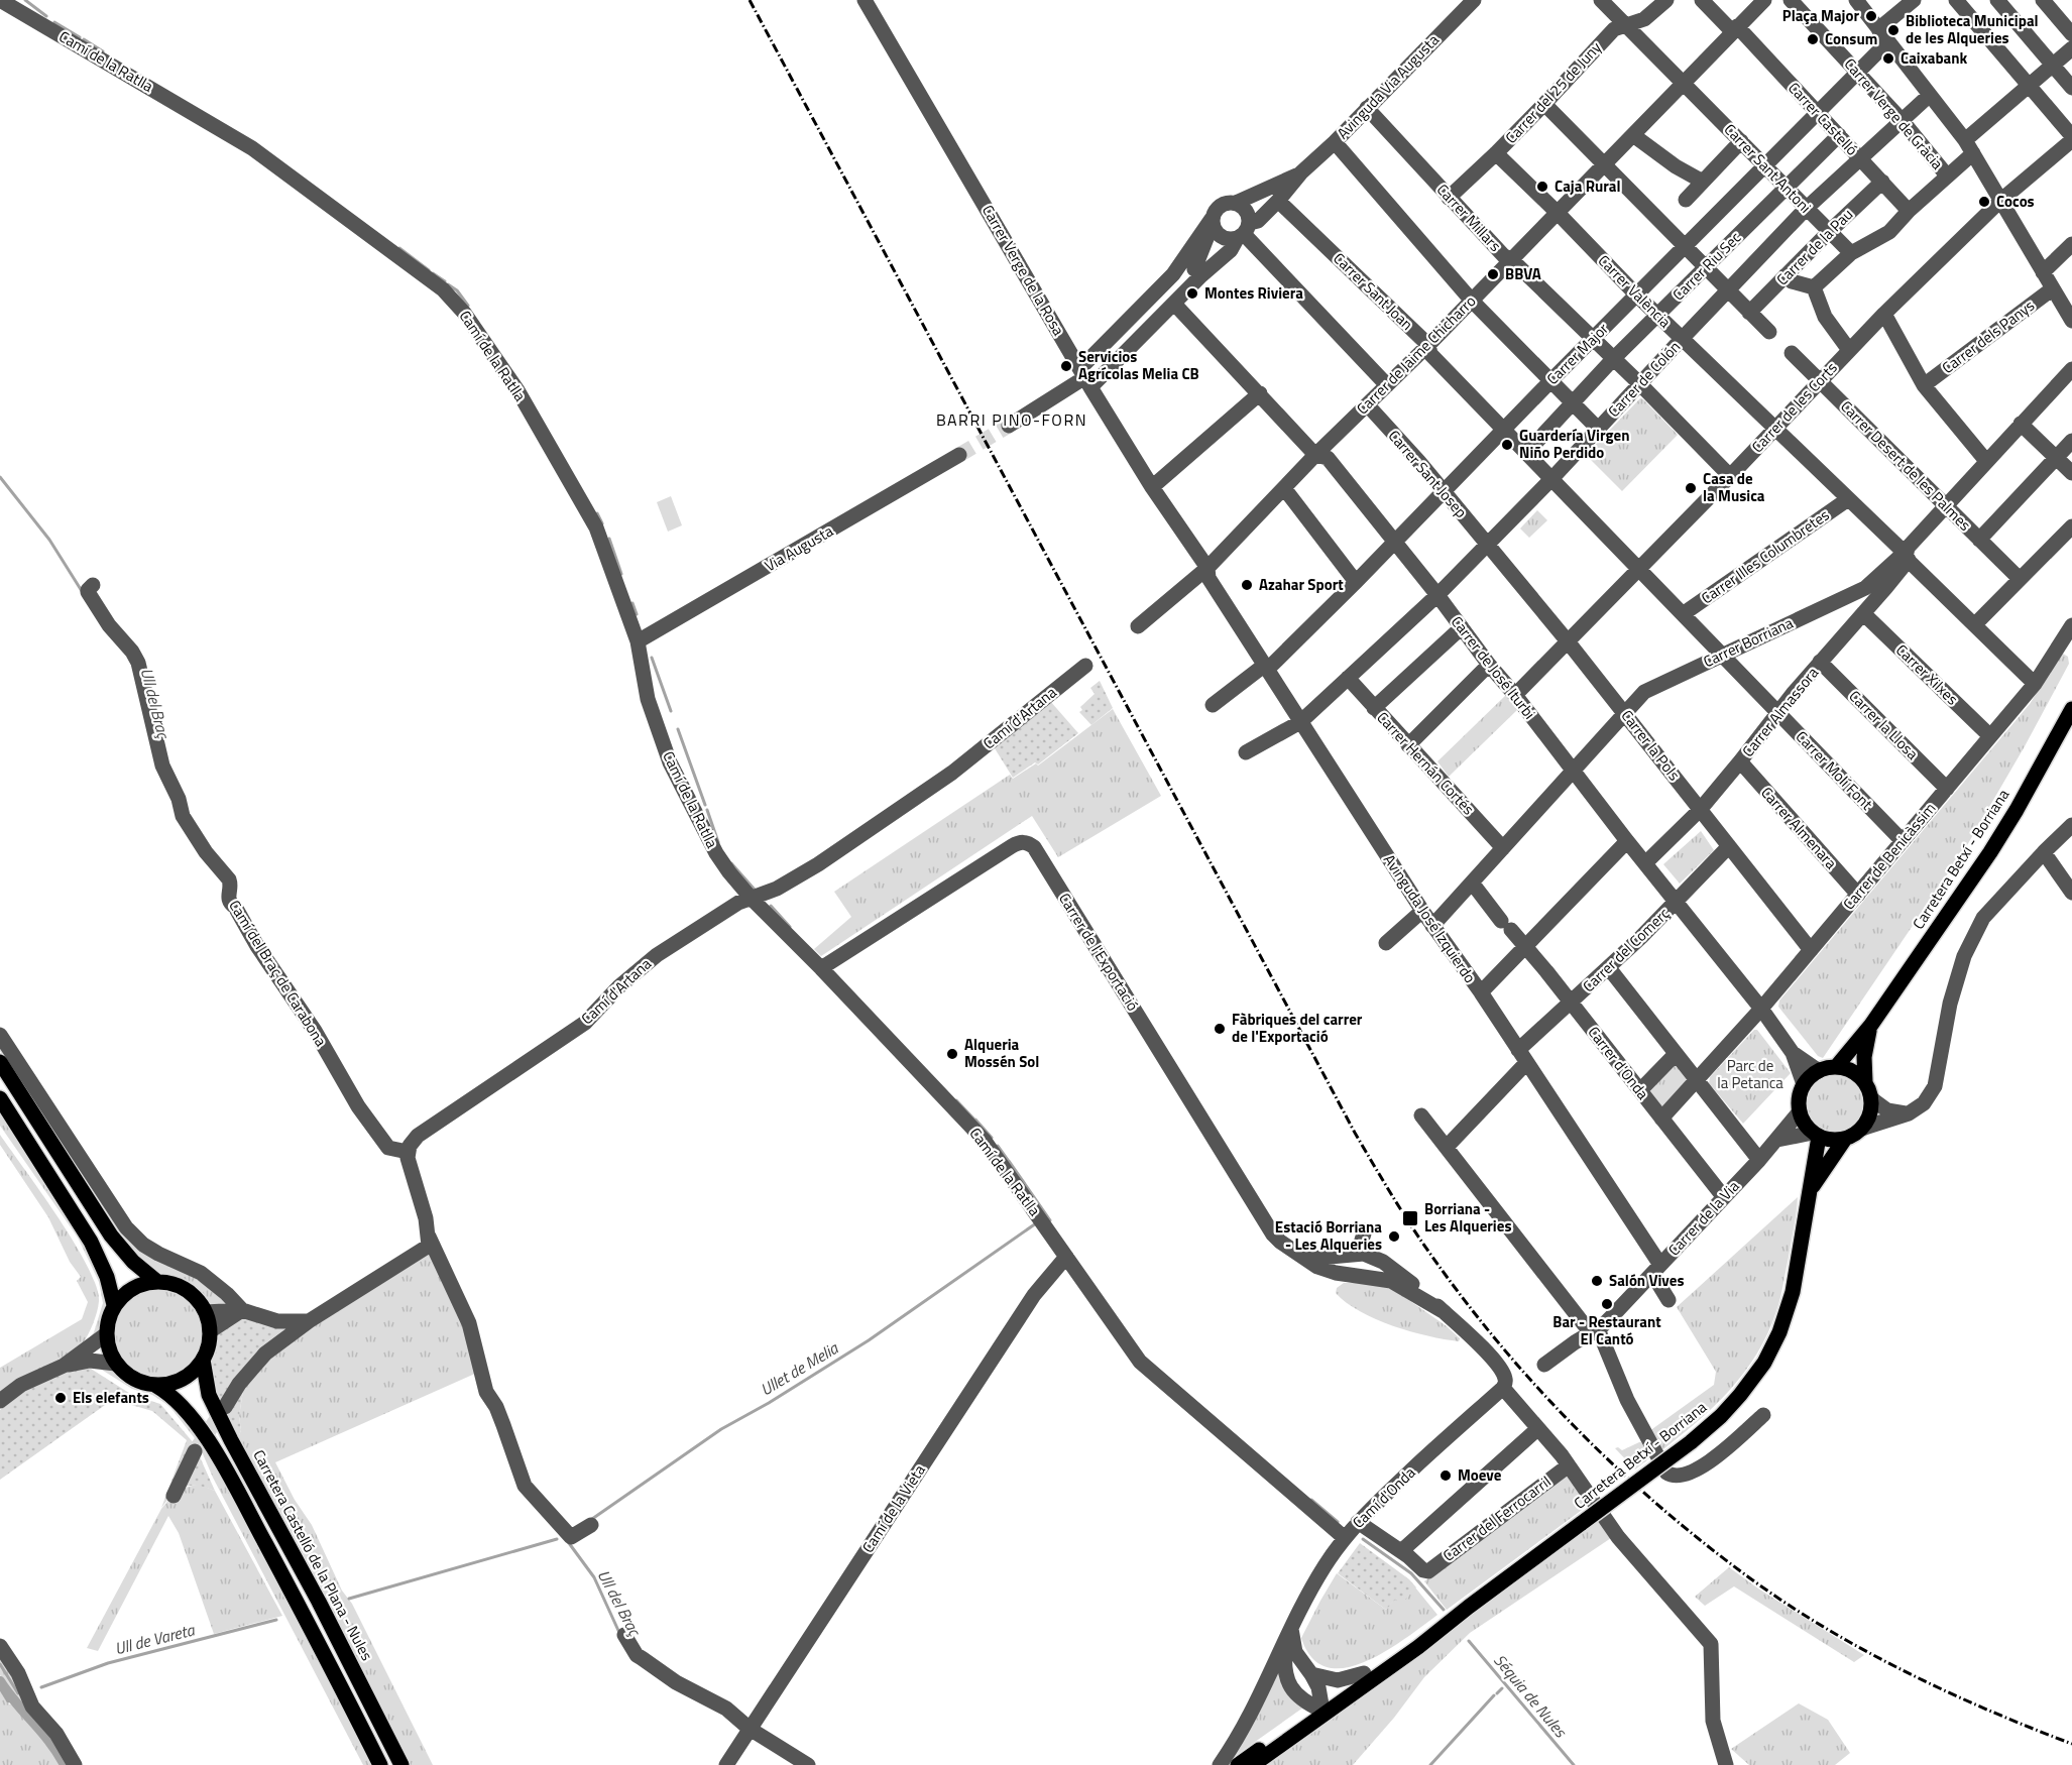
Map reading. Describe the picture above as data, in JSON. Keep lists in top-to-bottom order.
{
  "streets": {
    "main road": ["Carretera Betxí - Borriana", "Carretera Castelló de la Plana - Nules"],
    "street": [
      "Camí de la Ratlla",
      "Avinguda Via Augusta",
      "Carrer del 25 de Juny",
      "Carrer Verge de Gràcia",
      "Carrer Castelló",
      "Carrer Sant Antoni",
      "Carrer Millars",
      "Carrer de la Pau",
      "Carrer Riu Sec",
      "Carrer Verge de la Rosa",
      "Carrer Sant Joan",
      "Carrer València",
      "Carrer dels Panys",
      "Carrer Major",
      "Carrer de Jaime Chicharro",
      "Carrer de Colón",
      "Carrer de les Corts",
      "Carrer Desert de les Palmes",
      "Carrer Sant Josep",
      "Via Augusta",
      "Carrer Illes Columbretes",
      "Carrer Borriana",
      "Carrer de José Iturbi",
      "Carrer Xilxes",
      "Carrer Almassora",
      "Camí d'Artana",
      "Carrer la Llosa",
      "Carrer la Pols",
      "Carrer Hernán Cortés",
      "Carrer Molí Font",
      "Carrer Almenara",
      "Carrer de Benicàssim",
      "Avinguda José Izquierdo",
      "Carrer del Comerç",
      "Carrer de l'Exportació",
      "Camí del Braç de Carabona",
      "Carrer d'Onda",
      "Carrer de la Via",
      "Camí d'Onda",
      "Camí de la Vieta",
      "Carrer del Ferrocarril"
    ]
  },
  "crossings": [
    ["Camí de la Ratlla", "Via Augusta"],
    ["Camí de la Ratlla", "Camí d'Artana"],
    ["Camí de la Ratlla", "Carrer de l'Exportació"],
    ["Camí de la Ratlla", "Camí d'Onda"],
    ["Camí de la Ratlla", "Camí de la Vieta"],
    ["Avinguda Via Augusta", "Carrer Millars"],
    ["Avinguda Via Augusta", "Carrer Verge de la Rosa"],
    ["Avinguda Via Augusta", "Carrer Sant Joan"],
    ["Avinguda Via Augusta", "Carrer de José Iturbi"],
    ["Carrer del 25 de Juny", "Carrer Sant Antoni"],
    ["Carrer del 25 de Juny", "Carrer Millars"],
    ["Carrer del 25 de Juny", "Carrer València"],
    ["Carrer Verge de Gràcia", "Carrer Major"],
    ["Carrer Verge de Gràcia", "Carrer de Colón"],
    ["Carrer Castelló", "Carrer de la Pau"],
    ["Carrer Castelló", "Carrer Riu Sec"],
    ["Carrer Castelló", "Carrer Major"],
    ["Carrer Castelló", "Carrer de Jaime Chicharro"],
    ["Carrer Castelló", "Carrer de Colón"],
    ["Carrer Sant Antoni", "Carrer de la Pau"],
    ["Carrer Sant Antoni", "Carrer Riu Sec"],
    ["Carrer Sant Antoni", "Carrer Major"],
    ["Carrer Sant Antoni", "Carrer de Jaime Chicharro"],
    ["Carrer Sant Antoni", "Carrer de Colón"],
    ["Carrer Millars", "Carrer Riu Sec"],
    ["Carrer Millars", "Carrer Major"],
    ["Carrer Millars", "Carrer de Jaime Chicharro"],
    ["Carrer Millars", "Carrer de Colón"],
    ["Carrer Millars", "Carrer de les Corts"],
    ["Carrer Riu Sec", "Carrer Sant Joan"],
    ["Carrer Riu Sec", "Carrer València"],
    ["Carrer Verge de la Rosa", "Carrer de Jaime Chicharro"],
    ["Carrer Verge de la Rosa", "Avinguda José Izquierdo"],
    ["Carrer Sant Joan", "Carrer Major"],
    ["Carrer Sant Joan", "Carrer de Jaime Chicharro"],
    ["Carrer Sant Joan", "Carrer de Colón"],
    ["Carrer Sant Joan", "Carrer de les Corts"],
    ["Carrer Sant Joan", "Carrer Molí Font"],
    ["Carrer València", "Carrer Major"],
    ["Carrer València", "Carrer de Jaime Chicharro"],
    ["Carrer València", "Carrer de Colón"],
    ["Carrer València", "Carrer de les Corts"],
    ["Carrer València", "Carrer Illes Columbretes"],
    ["Carrer València", "Carrer Almassora"],
    ["Carrer Major", "Carrer Sant Josep"],
    ["Carrer Major", "Carrer de José Iturbi"],
    ["Carrer Major", "Avinguda José Izquierdo"],
    ["Carrer de Jaime Chicharro", "Carrer Sant Josep"],
    ["Carrer de Jaime Chicharro", "Carrer de José Iturbi"],
    ["Carrer de Jaime Chicharro", "Avinguda José Izquierdo"],
    ["Carrer de Colón", "Carrer Sant Josep"],
    ["Carrer de Colón", "Carrer de José Iturbi"],
    ["Carrer de Colón", "Carrer la Pols"],
    ["Carrer de Colón", "Carrer Hernán Cortés"],
    ["Carrer de Colón", "Avinguda José Izquierdo"],
    ["Carrer de les Corts", "Carrer Desert de les Palmes"],
    ["Carrer de les Corts", "Carrer de José Iturbi"],
    ["Carrer de les Corts", "Carrer la Pols"],
    ["Carrer de les Corts", "Carrer Molí Font"],
    ["Carrer Sant Josep", "Carrer la Pols"],
    ["Carrer Illes Columbretes", "Carrer Molí Font"],
    ["Carrer Borriana", "Carrer de José Iturbi"],
    ["Carrer Borriana", "Carrer Almassora"],
    ["Carrer Borriana", "Carrer la Pols"],
    ["Carrer Borriana", "Carrer Hernán Cortés"],
    ["Carrer Borriana", "Carrer Molí Font"],
    ["Carrer Borriana", "Avinguda José Izquierdo"],
    ["Carrer Borriana", "Carrer d'Onda"],
    ["Carrer de José Iturbi", "Carrer Almassora"],
    ["Carrer de José Iturbi", "Carrer de Benicàssim"],
    ["Carrer de José Iturbi", "Carretera Betxí - Borriana"],
    ["Carrer de José Iturbi", "Carrer del Comerç"],
    ["Carrer de José Iturbi", "Carrer de la Via"],
    ["Carrer Xilxes", "Carrer Almassora"],
    ["Carrer Xilxes", "Carrer de Benicàssim"],
    ["Carrer Almassora", "Carrer la Llosa"],
    ["Carrer Almassora", "Carrer la Pols"],
    ["Carrer Almassora", "Carrer Molí Font"],
    ["Carrer Almassora", "Carrer Almenara"],
    ["Camí d'Artana", "Camí del Braç de Carabona"],
    ["Carrer la Llosa", "Carrer de Benicàssim"],
    ["Carrer la Pols", "Carrer de Benicàssim"],
    ["Carrer la Pols", "Carrer del Comerç"],
    ["Carrer Molí Font", "Carrer de Benicàssim"],
    ["Carrer Almenara", "Carrer de Benicàssim"],
    ["Carrer de Benicàssim", "Carrer d'Onda"],
    ["Carretera Betxí - Borriana", "Carrer de la Via"],
    ["Avinguda José Izquierdo", "Carrer del Comerç"],
    ["Avinguda José Izquierdo", "Carrer de la Via"],
    ["Carrer del Comerç", "Carrer d'Onda"],
    ["Carrer d'Onda", "Carrer de la Via"]
  ],
  "districts": ["BARRI PINO-FORN"],
  "water": [
    "Ull del Braç",
    "Ullet de Melia",
    "Ull de Vareta",
    "Séquia de Nules"
  ],
  "parks": ["Parc de la Petanca"],
  "places": {
    "other": [
      "Plaça Major",
      "Biblioteca Municipal de les Alqueries",
      "Consum",
      "Caixabank",
      "Caja Rural",
      "Cocos",
      "BBVA",
      "Montes Riviera",
      "Servicios Agrícolas Melia CB",
      "Guardería Virgen Niño Perdido",
      "Casa de la Musica",
      "Azahar Sport",
      "Fàbriques del carrer de l'Exportació",
      "Alqueria Mossén Sol",
      "Estació Borriana - Les Alqueries",
      "Salón Vives",
      "Bar - Restaurant El Cantó",
      "Els elefants",
      "Moeve"
    ],
    "transit": ["Borriana - Les Alqueries"]
  }
}
